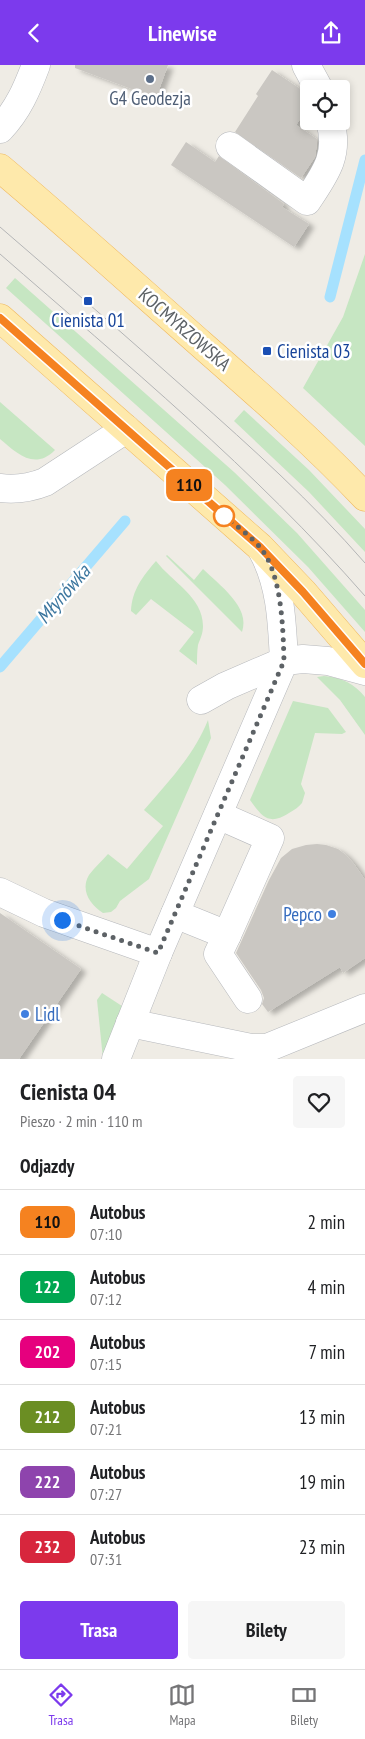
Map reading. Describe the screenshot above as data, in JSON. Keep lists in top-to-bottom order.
{
  "streets": {
    "main road": ["KOCMYRZOWSKA"]
  },
  "water": ["Młynówka"],
  "places": {
    "other": ["G4 Geodezja", "Pepco", "Lidl"],
    "transit": ["Cienista 01", "Cienista 03"]
  },
  "lines": ["bus line 110"],
  "page": {
    "header": "Linewise",
    "on_map": "110",
    "heading": [
      ["Cienista 04", "Pieszo · 2 min · 110 m"],
      "Odjazdy"
    ],
    "list": [
      {
        "mark": "110",
        "name": "Autobus",
        "note": "07:10",
        "value": "2 min"
      },
      {
        "mark": "122",
        "name": "Autobus",
        "note": "07:12",
        "value": "4 min"
      },
      {
        "mark": "202",
        "name": "Autobus",
        "note": "07:15",
        "value": "7 min"
      },
      {
        "mark": "212",
        "name": "Autobus",
        "note": "07:21",
        "value": "13 min"
      },
      {
        "mark": "222",
        "name": "Autobus",
        "note": "07:27",
        "value": "19 min"
      },
      {
        "mark": "232",
        "name": "Autobus",
        "note": "07:31",
        "value": "23 min"
      }
    ],
    "buttons": ["Trasa", "Bilety"],
    "tabs": ["Trasa", "Mapa", "Bilety"]
  }
}
